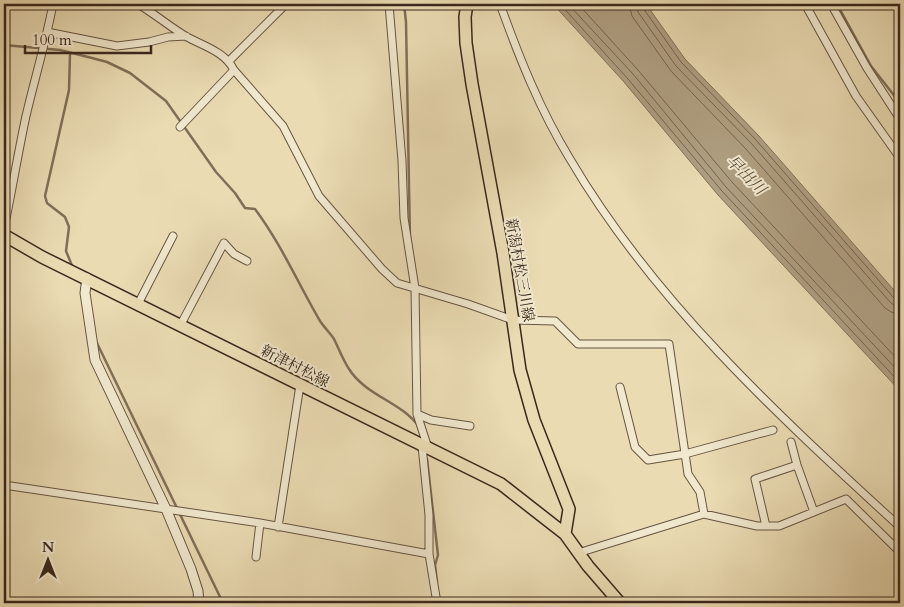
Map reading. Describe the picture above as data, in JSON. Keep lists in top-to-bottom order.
{
  "streets": {
    "main road": ["新潟村松三川線", "新津村松線"]
  },
  "crossings": [
    ["新潟村松三川線", "新津村松線"]
  ],
  "water": ["早出川"],
  "scale_bar": "100 m",
  "north": "top"
}
